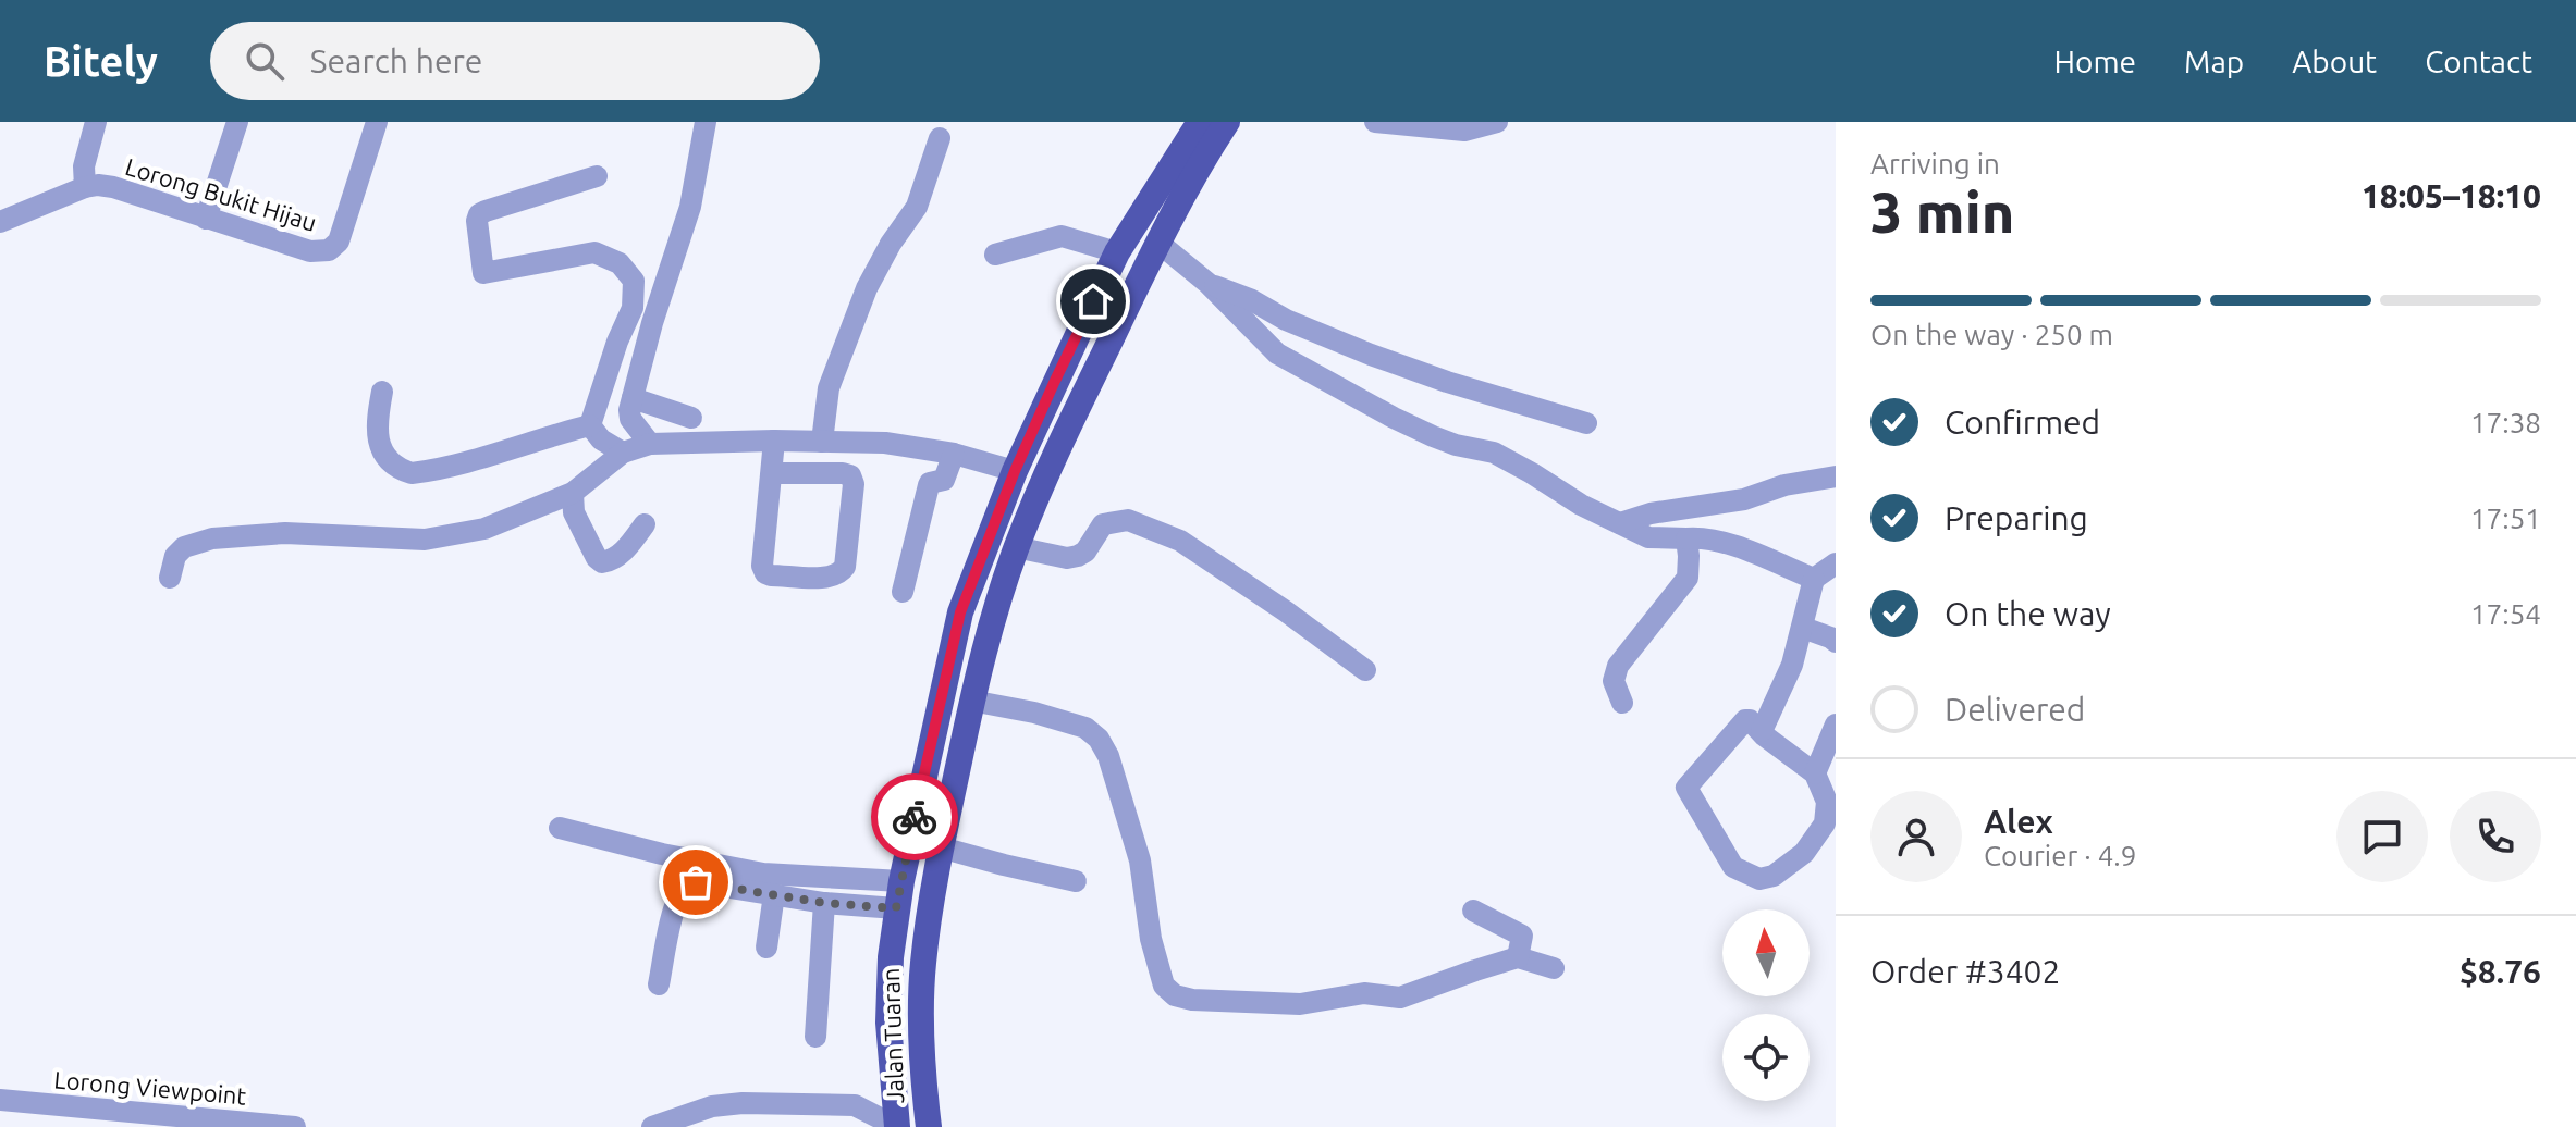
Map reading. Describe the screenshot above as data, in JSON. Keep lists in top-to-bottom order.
{
  "streets": {
    "main road": ["Jalan Tuaran"],
    "street": ["Lorong Bukit Hijau", "Lorong Viewpoint"]
  },
  "north": "top",
  "page": {
    "header": "Bitely",
    "search": "Search here",
    "nav": [
      "Home",
      "Map",
      "About",
      "Contact"
    ],
    "heading": ["3 min", "Arriving in", "18:05–18:10"],
    "panel": [
      "Alex",
      "Courier · 4.9",
      "Order #3402",
      "$8.76"
    ],
    "bar": "On the way · 250 m",
    "list": [
      ["Confirmed", "17:38"],
      ["Preparing", "17:51"],
      ["On the way", "17:54"],
      "Delivered"
    ]
  }
}
